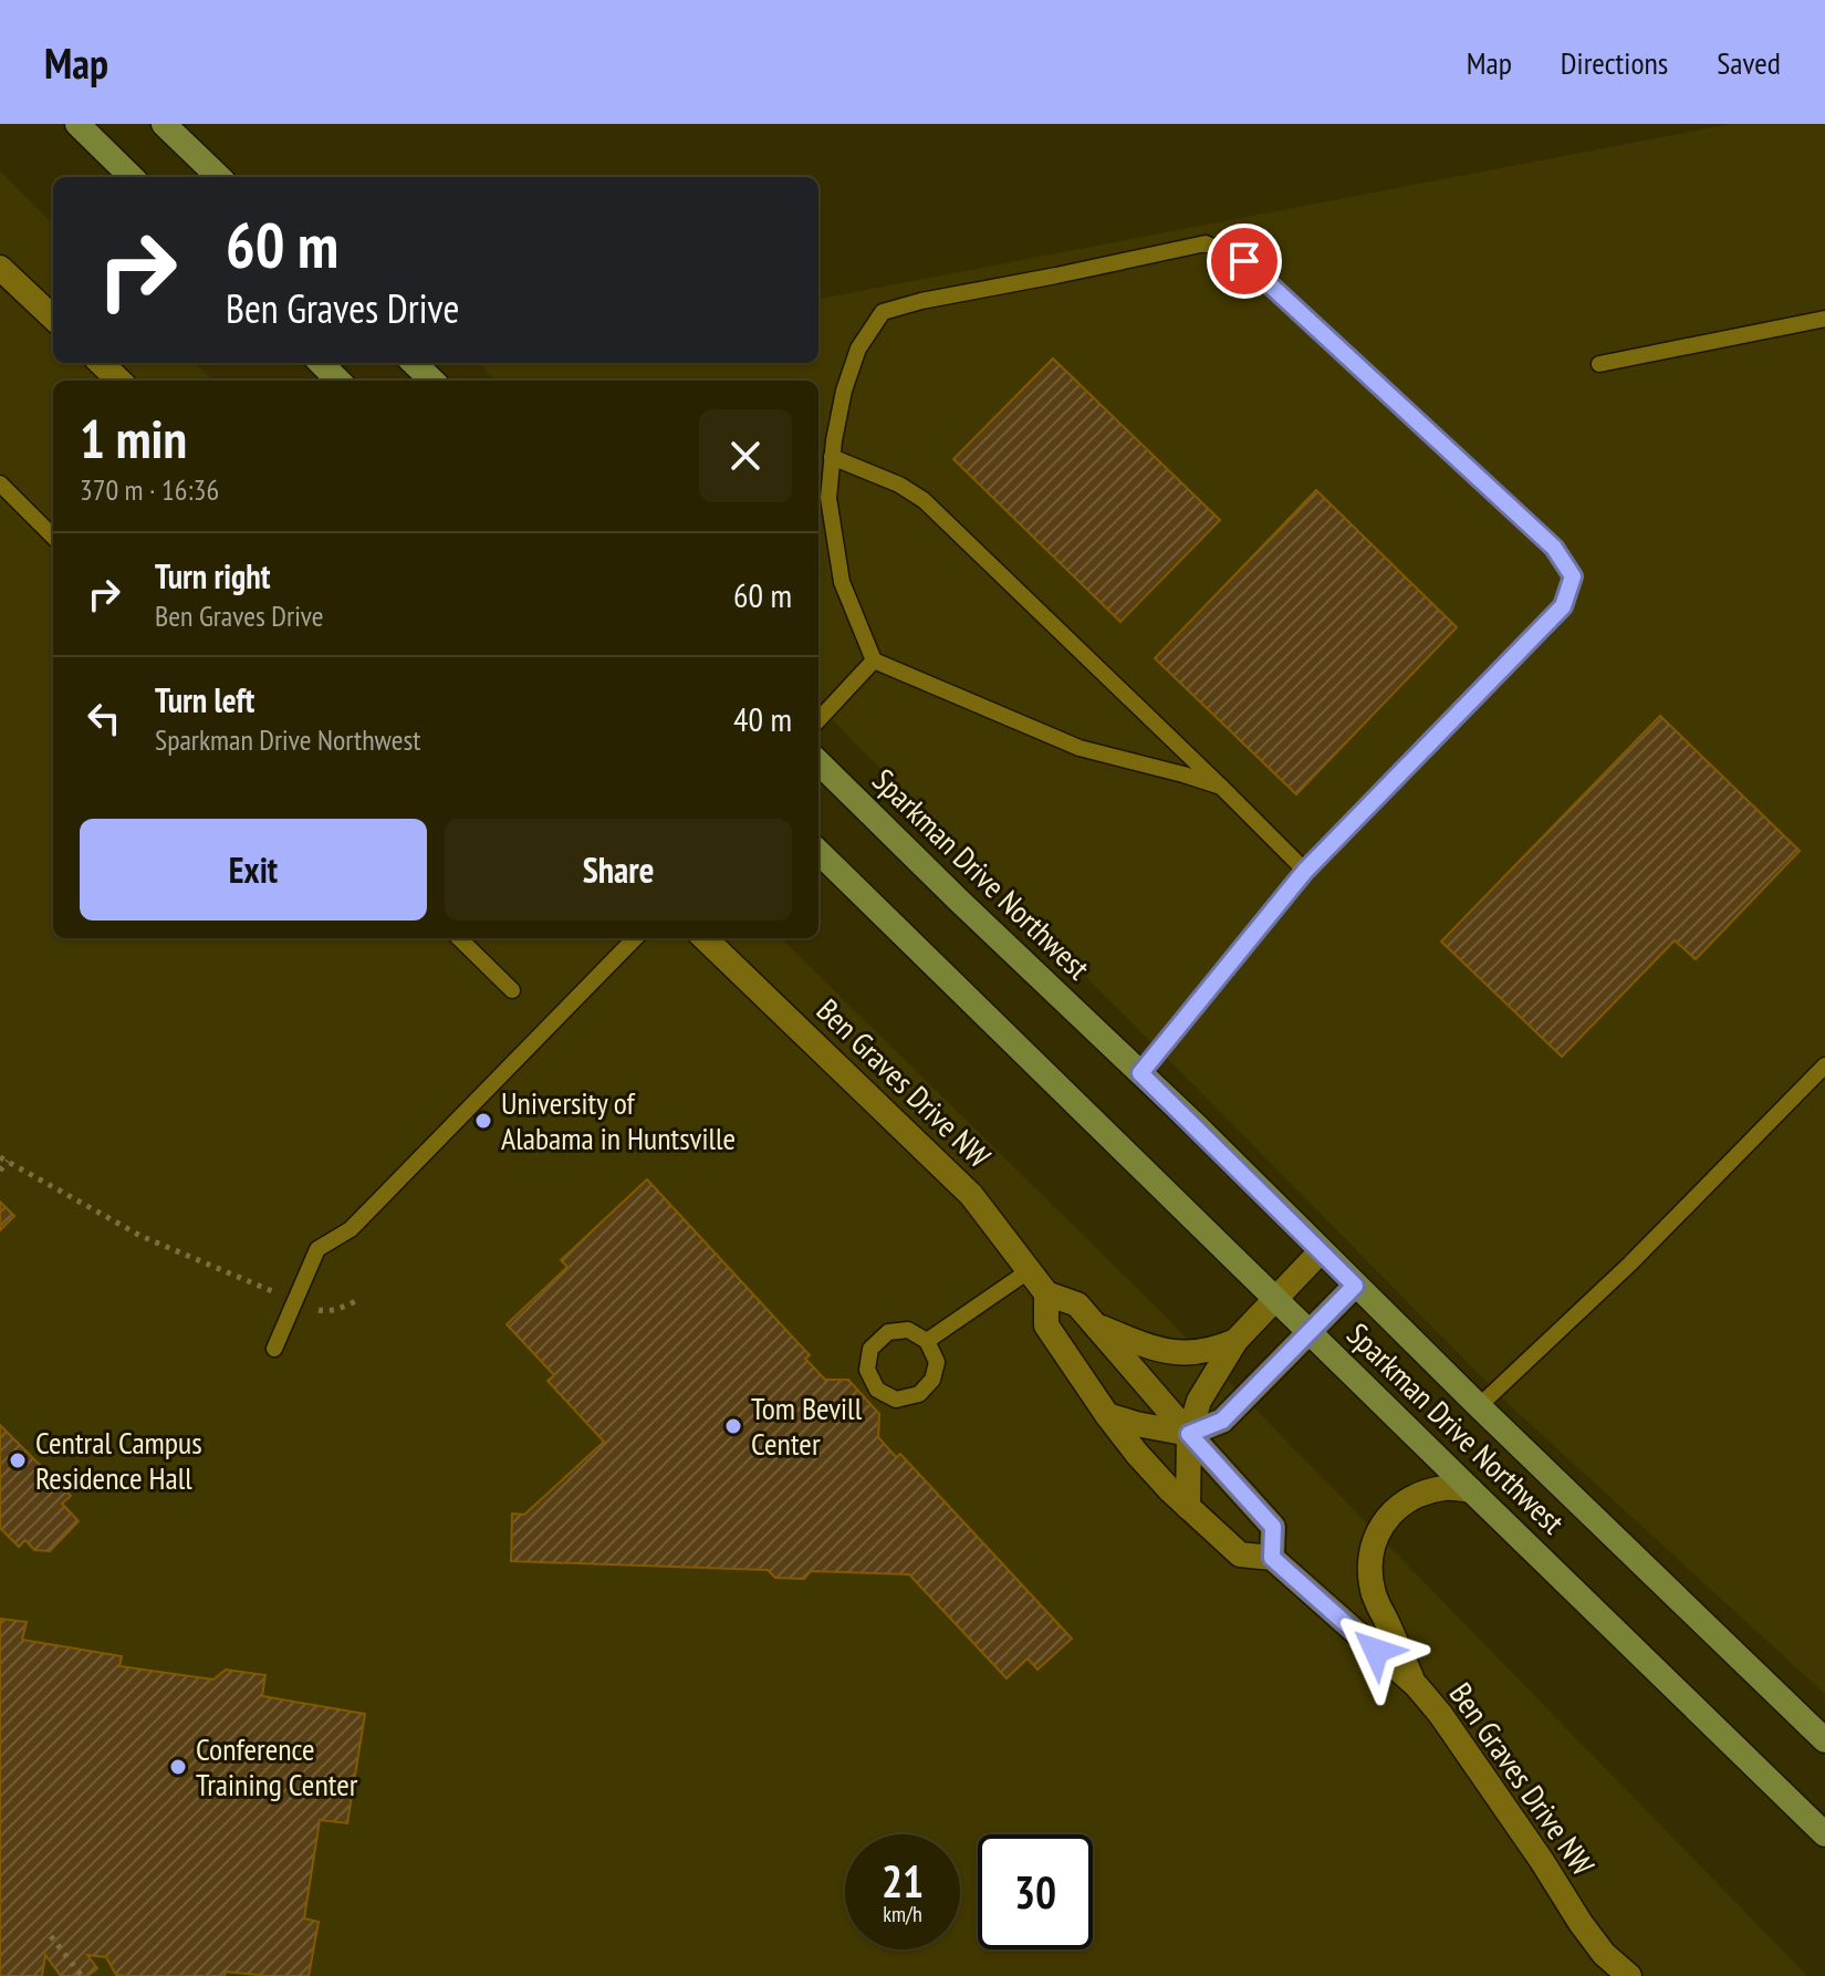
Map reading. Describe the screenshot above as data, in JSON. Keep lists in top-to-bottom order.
{
  "streets": {
    "main road": ["Sparkman Drive Northwest"],
    "street": ["Ben Graves Drive NW"]
  },
  "places": [
    "University of Alabama in Huntsville",
    "Tom Bevill Center",
    "Central Campus Residence Hall",
    "Conference Training Center"
  ],
  "page": {
    "header": "Map",
    "nav": ["Map", "Directions", "Saved"],
    "turn": ["60 m", "Ben Graves Drive"],
    "heading": ["1 min", "370 m · 16:36"],
    "list": [
      {
        "name": "Turn right",
        "note": "Ben Graves Drive",
        "value": "60 m"
      },
      {
        "name": "Turn left",
        "note": "Sparkman Drive Northwest",
        "value": "40 m"
      }
    ],
    "buttons": ["Exit", "Share"],
    "speed": "21 km/h",
    "limit": "30"
  }
}
